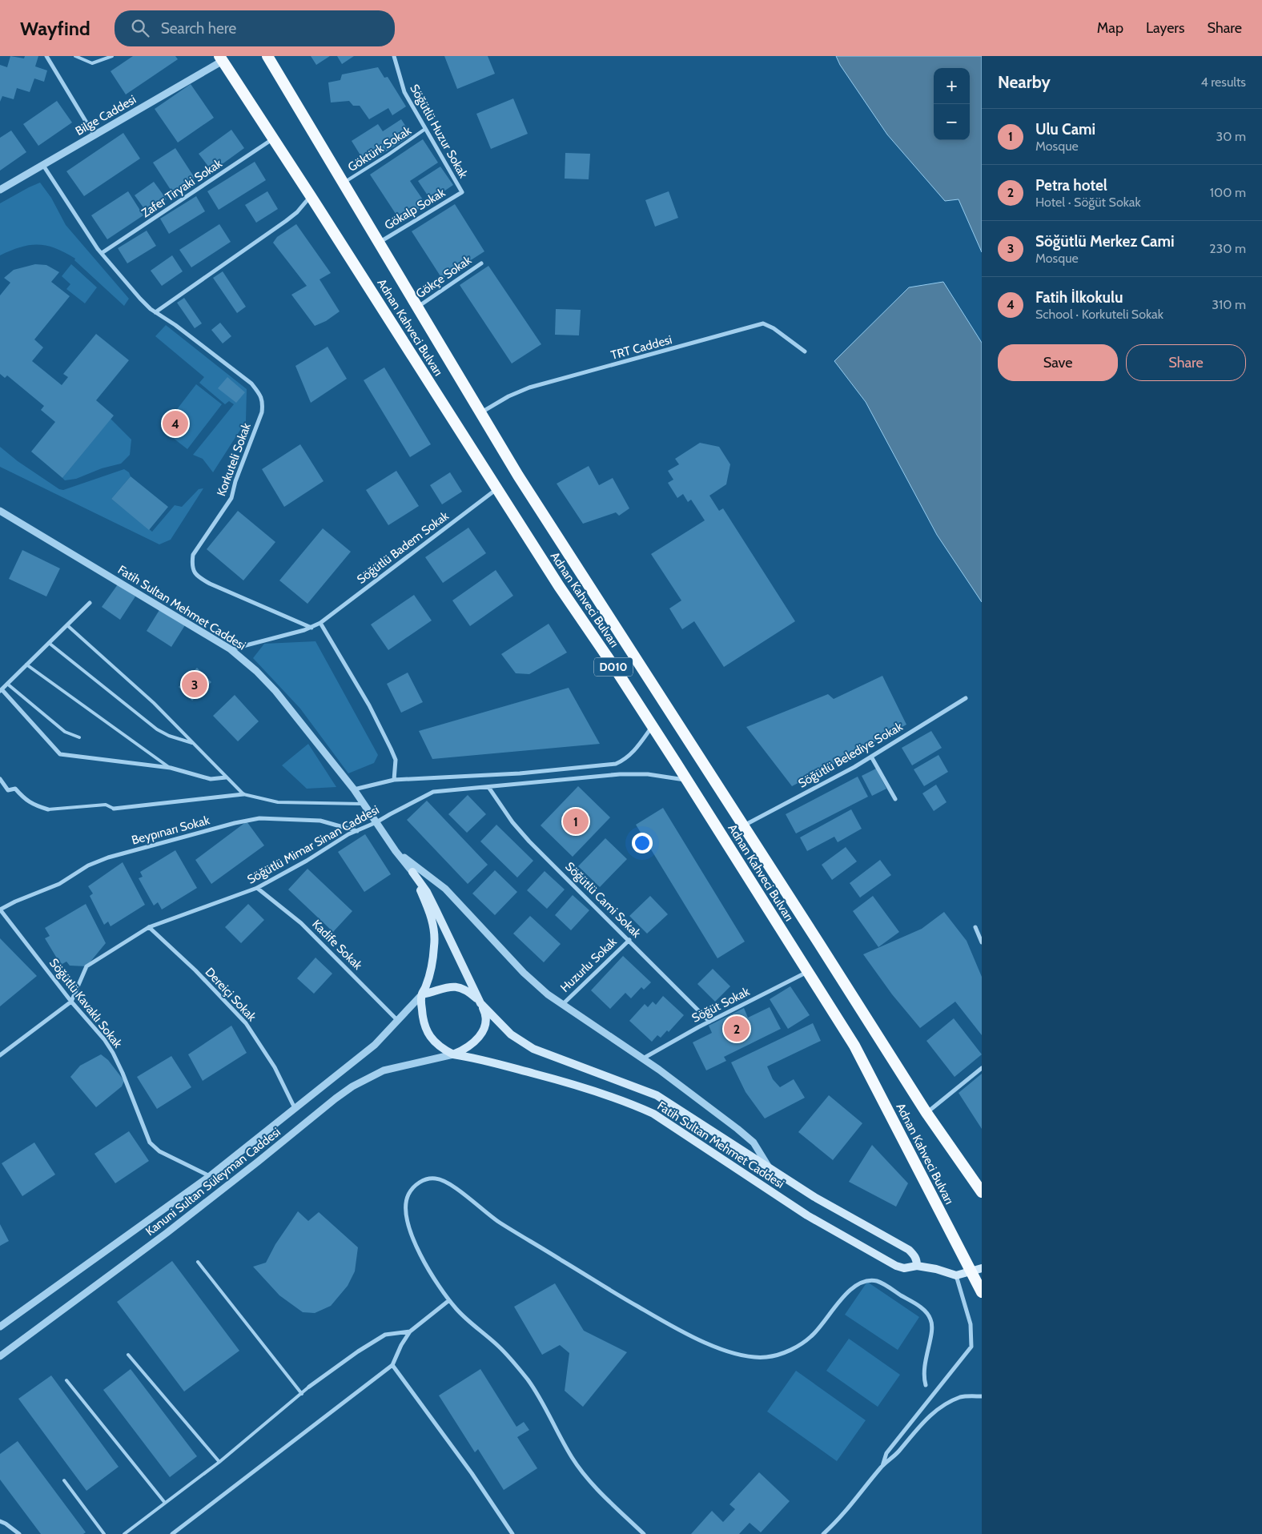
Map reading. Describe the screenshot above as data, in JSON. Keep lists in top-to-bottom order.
{
  "streets": {
    "highway": ["Adnan Kahveci Bulvarı", "D010"],
    "main road": ["Fatih Sultan Mehmet Caddesi"],
    "street": [
      "Bilge Caddesi",
      "Söğütlü Huzur Sokak",
      "Zafer Tiryaki Sokak",
      "Gökalp Sokak",
      "Gökçe Sokak",
      "TRT Caddesi",
      "Korkuteli Sokak",
      "Söğütlü Badem Sokak",
      "Söğütlü Belediye Sokak",
      "Beypınarı Sokak",
      "Söğütlü Mimar Sinan Caddesi",
      "Söğütlü Cami Sokak",
      "Kadife Sokak",
      "Huzurlu Sokak",
      "Dereiçi Sokak",
      "Söğütlü Kavaklı Sokak",
      "Söğüt Sokak",
      "Kanuni Sultan Süleyman Caddesi"
    ],
    "lane": ["Göktürk Sokak"]
  },
  "crossings": [
    ["Bilge Caddesi", "Adnan Kahveci Bulvarı"],
    ["Bilge Caddesi", "Korkuteli Sokak"],
    ["Söğütlü Huzur Sokak", "Göktürk Sokak"],
    ["Söğütlü Huzur Sokak", "Gökalp Sokak"],
    ["Göktürk Sokak", "Adnan Kahveci Bulvarı"],
    ["Zafer Tiryaki Sokak", "Adnan Kahveci Bulvarı"],
    ["Zafer Tiryaki Sokak", "Korkuteli Sokak"],
    ["Gökalp Sokak", "Adnan Kahveci Bulvarı"],
    ["Gökçe Sokak", "Adnan Kahveci Bulvarı"],
    ["Adnan Kahveci Bulvarı", "TRT Caddesi"],
    ["Adnan Kahveci Bulvarı", "Söğütlü Badem Sokak"],
    ["Adnan Kahveci Bulvarı", "Söğütlü Belediye Sokak"],
    ["Adnan Kahveci Bulvarı", "Söğütlü Mimar Sinan Caddesi"],
    ["Adnan Kahveci Bulvarı", "Söğüt Sokak"],
    ["Korkuteli Sokak", "Söğütlü Badem Sokak"],
    ["Söğütlü Badem Sokak", "Fatih Sultan Mehmet Caddesi"],
    ["Fatih Sultan Mehmet Caddesi", "Söğütlü Mimar Sinan Caddesi"],
    ["Fatih Sultan Mehmet Caddesi", "Huzurlu Sokak"],
    ["Fatih Sultan Mehmet Caddesi", "Söğüt Sokak"],
    ["Fatih Sultan Mehmet Caddesi", "Kanuni Sultan Süleyman Caddesi"],
    ["Beypınarı Sokak", "Söğütlü Mimar Sinan Caddesi"],
    ["Beypınarı Sokak", "Söğütlü Kavaklı Sokak"],
    ["Söğütlü Mimar Sinan Caddesi", "Söğütlü Cami Sokak"],
    ["Söğütlü Mimar Sinan Caddesi", "Kadife Sokak"],
    ["Söğütlü Mimar Sinan Caddesi", "Dereiçi Sokak"],
    ["Söğütlü Mimar Sinan Caddesi", "Söğütlü Kavaklı Sokak"],
    ["Söğütlü Cami Sokak", "Huzurlu Sokak"],
    ["Söğütlü Cami Sokak", "Söğüt Sokak"],
    ["Kadife Sokak", "Kanuni Sultan Süleyman Caddesi"],
    ["Dereiçi Sokak", "Kanuni Sultan Süleyman Caddesi"],
    ["Söğütlü Kavaklı Sokak", "Kanuni Sultan Süleyman Caddesi"]
  ],
  "page": {
    "header": "Wayfind",
    "search": "Search here",
    "nav": ["Map", "Layers", "Share"],
    "heading": ["Nearby", "4 results"],
    "map_buttons": ["+", "−"],
    "list": [
      {
        "mark": "1",
        "name": "Ulu Cami",
        "note": "Mosque",
        "value": "30 m"
      },
      {
        "mark": "2",
        "name": "Petra hotel",
        "note": "Hotel · Söğüt Sokak",
        "value": "100 m"
      },
      {
        "mark": "3",
        "name": "Söğütlü Merkez Cami",
        "note": "Mosque",
        "value": "230 m"
      },
      {
        "mark": "4",
        "name": "Fatih İlkokulu",
        "note": "School · Korkuteli Sokak",
        "value": "310 m"
      }
    ],
    "buttons": ["Save", "Share"],
    "pins": [
      "4",
      "3",
      "1",
      "2"
    ]
  }
}
